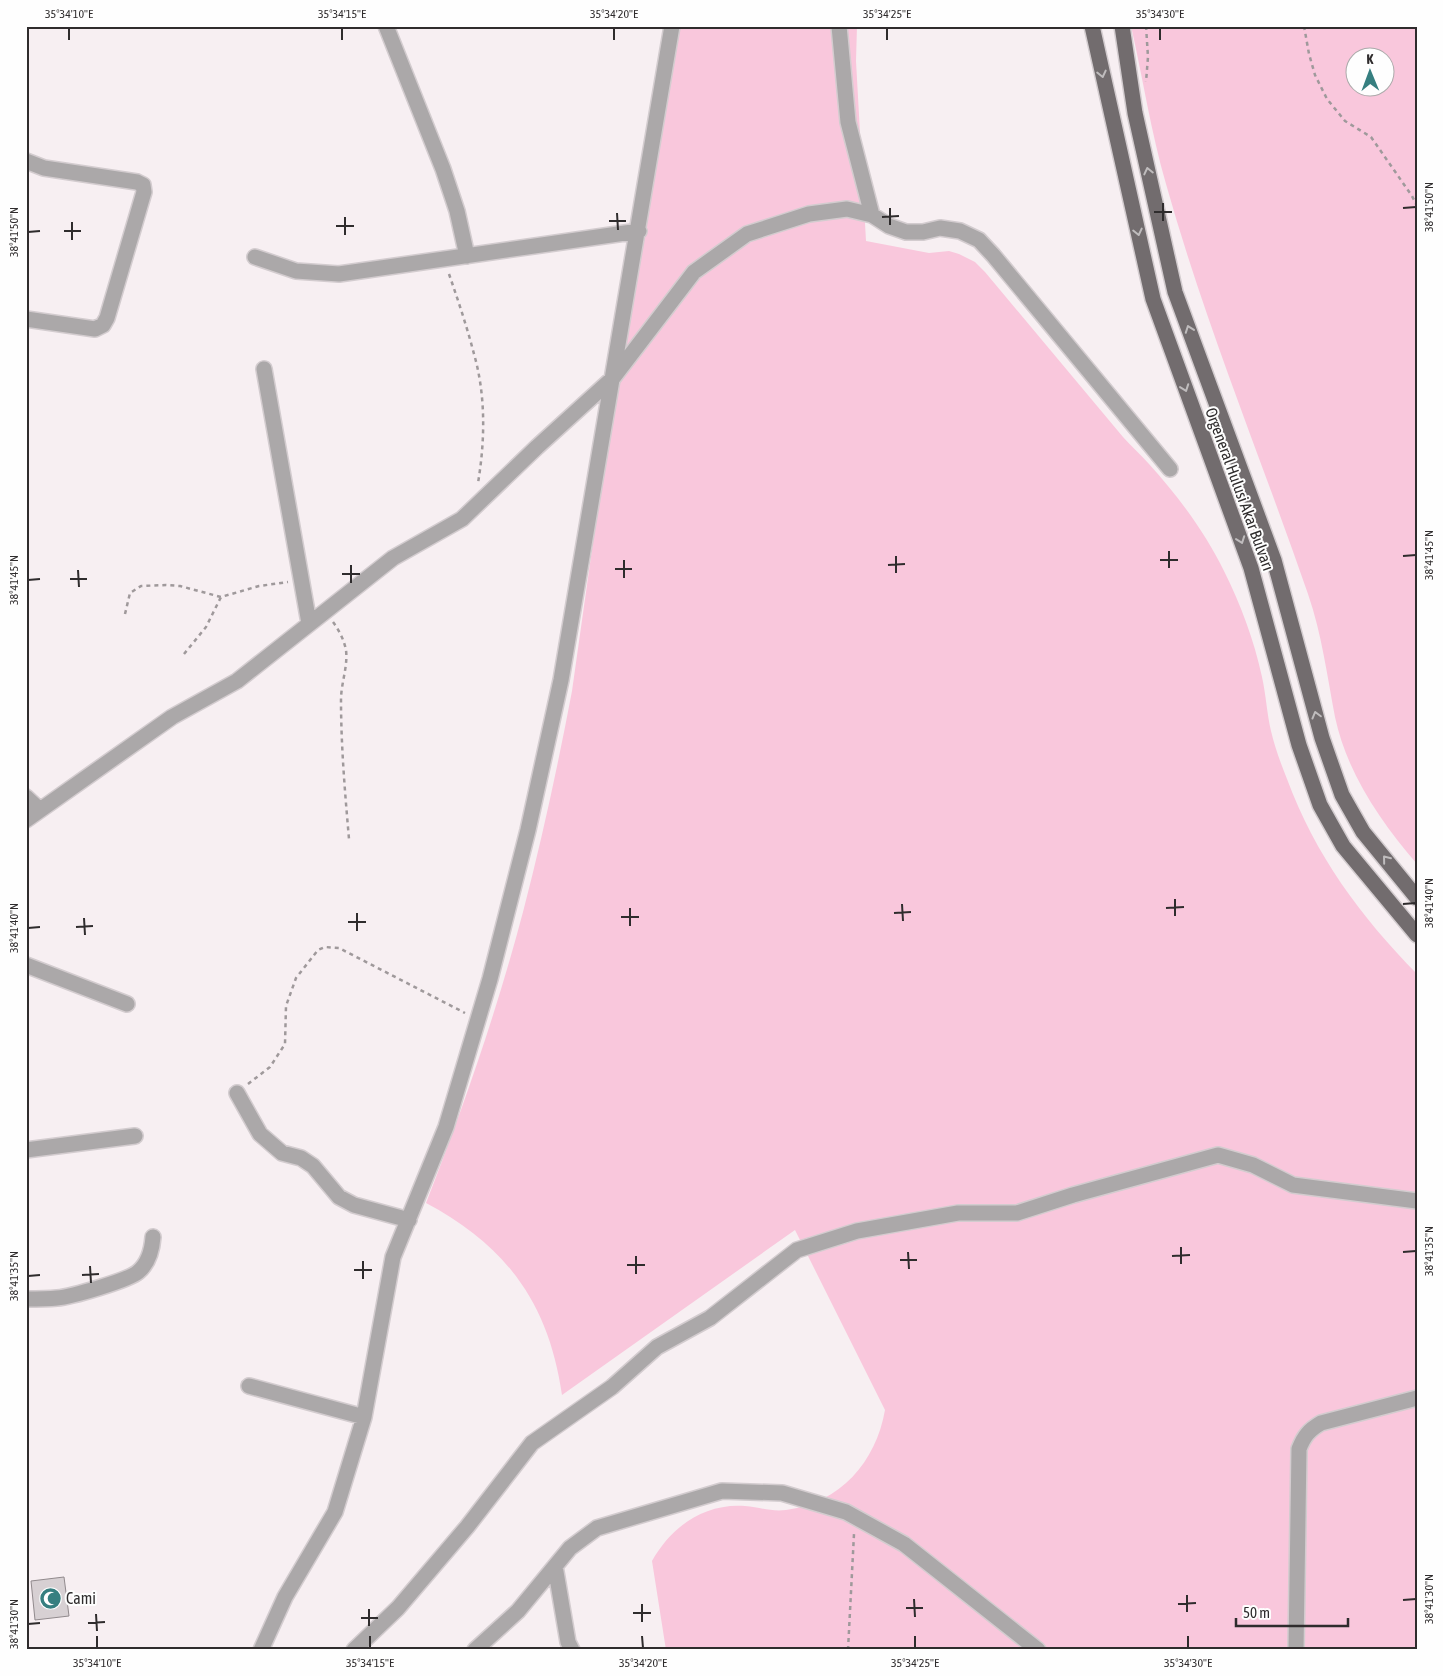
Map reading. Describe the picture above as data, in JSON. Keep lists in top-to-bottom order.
{
  "streets": {
    "main road": ["Orgeneral Hulusi Akar Bulvarı"]
  },
  "places": {
    "mosque": ["Cami"]
  },
  "scale_bar": "50 m",
  "north": "top",
  "coordinates": [
    "35°34'10\"E",
    "35°34'15\"E",
    "35°34'20\"E",
    "35°34'25\"E",
    "35°34'30\"E",
    "38°41'50\"N",
    "38°41'45\"N",
    "38°41'40\"N",
    "38°41'35\"N",
    "38°41'30\"N"
  ]
}
